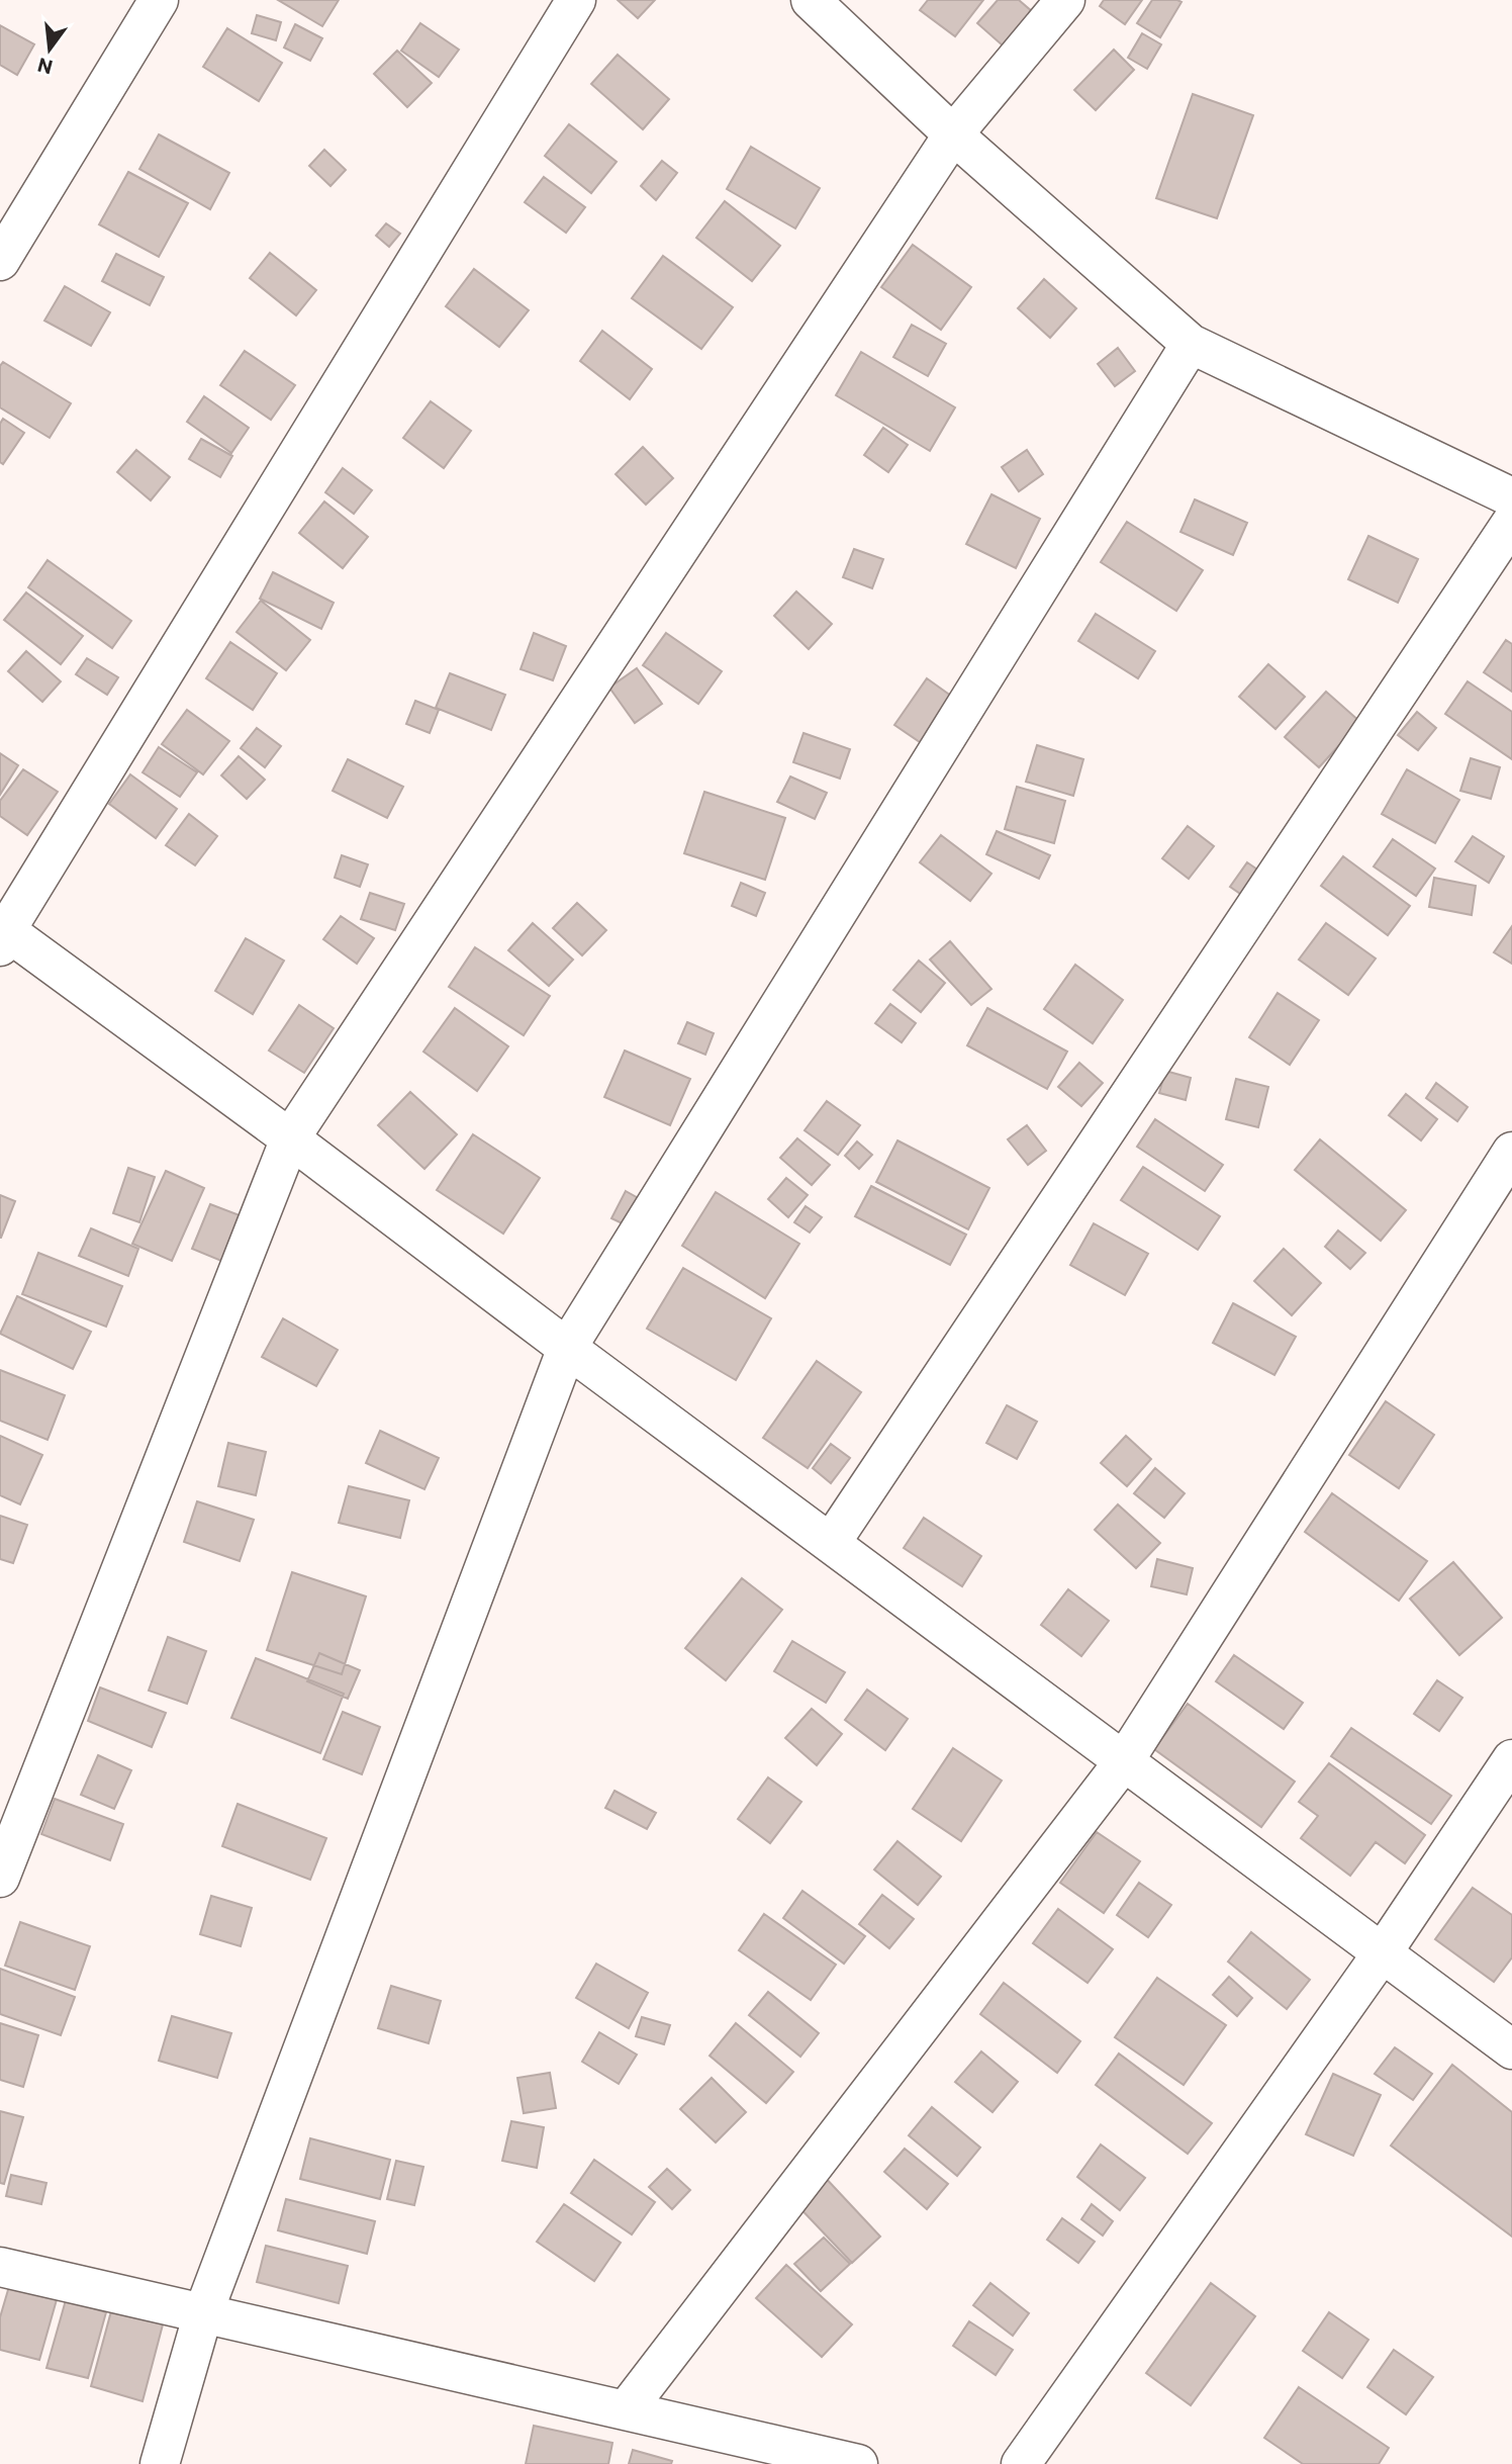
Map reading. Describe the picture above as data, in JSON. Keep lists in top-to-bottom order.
{
  "north": "bottom"
}
